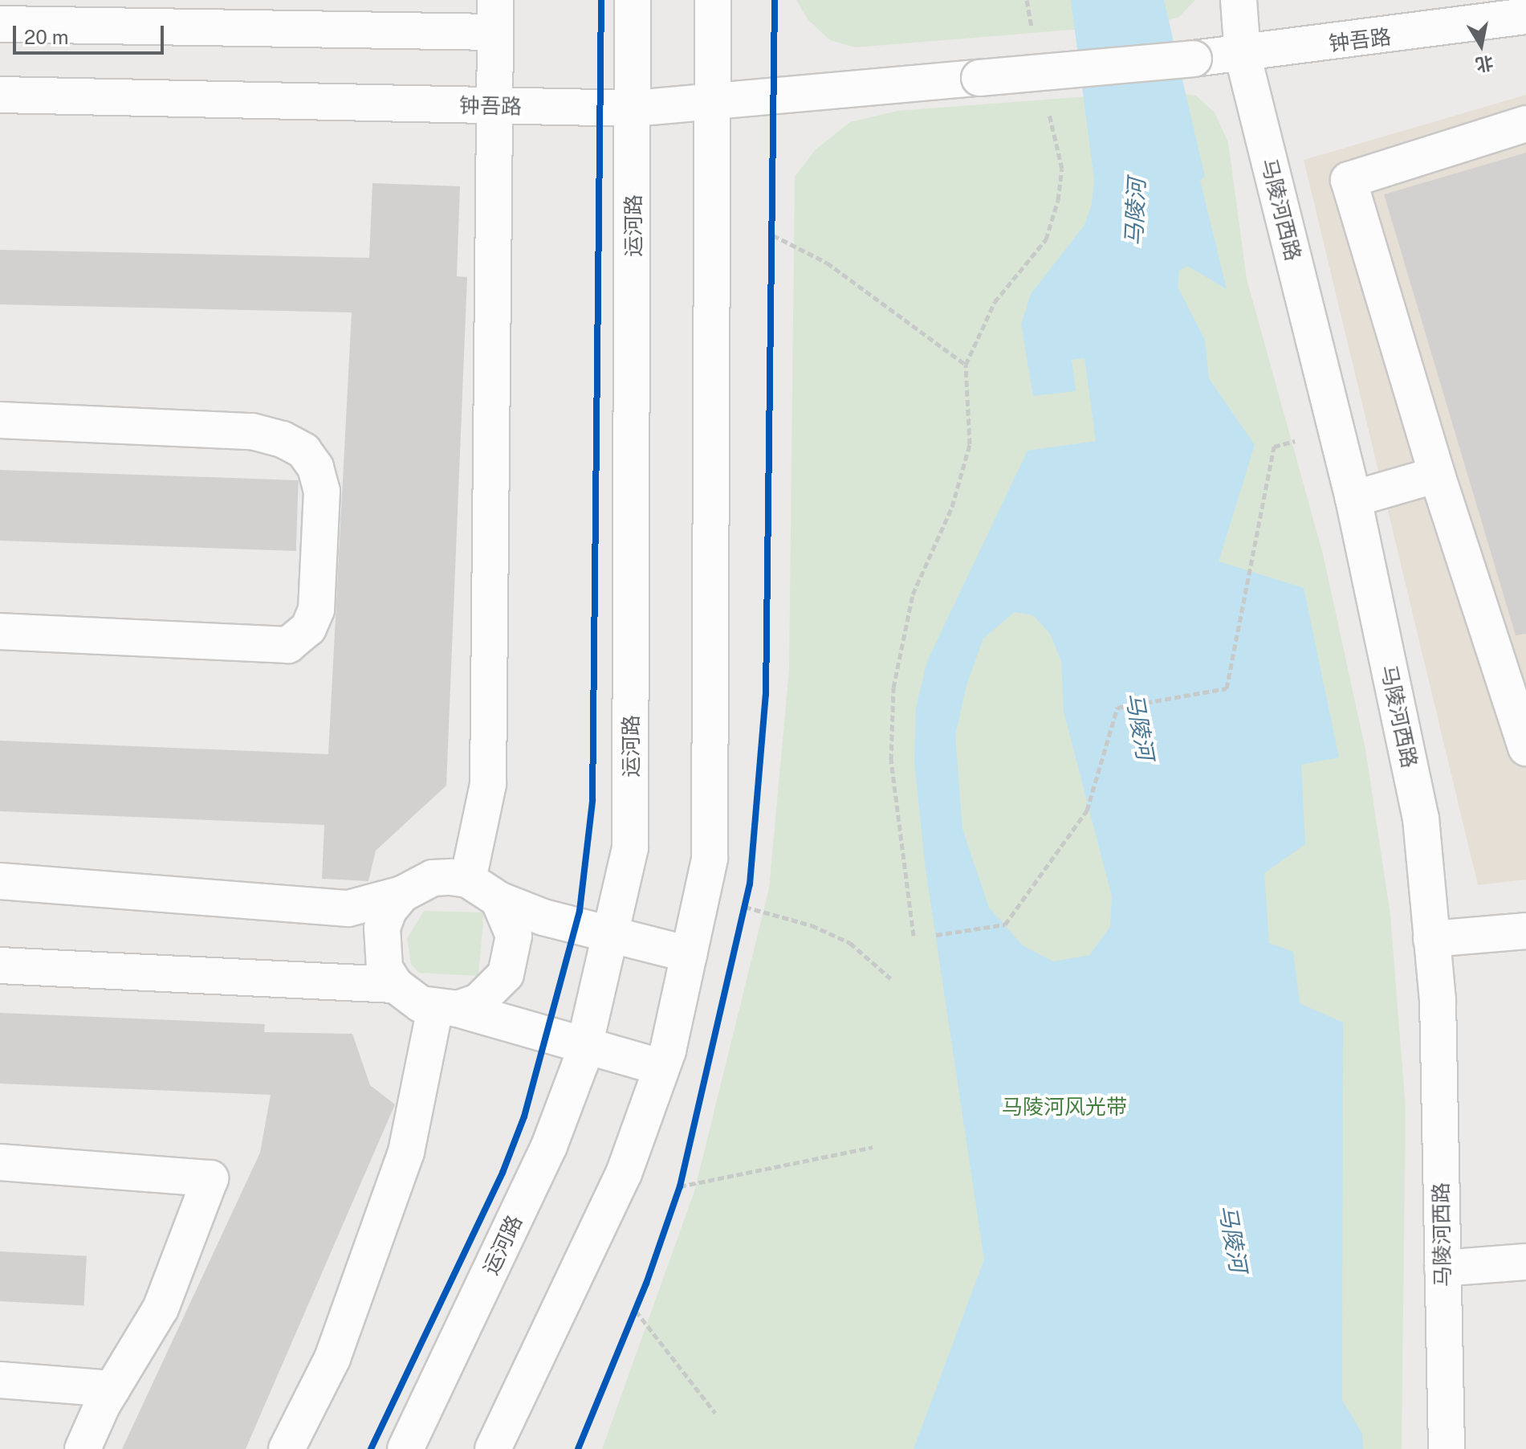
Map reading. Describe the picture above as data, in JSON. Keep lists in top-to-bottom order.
{
  "streets": {
    "street": ["钟吾路", "马陵河西路", "运河路"]
  },
  "crossings": [
    ["钟吾路", "马陵河西路"],
    ["钟吾路", "运河路"]
  ],
  "water": ["马陵河"],
  "parks": ["马陵河风光带"],
  "scale_bar": "20 m",
  "north": "bottom"
}
